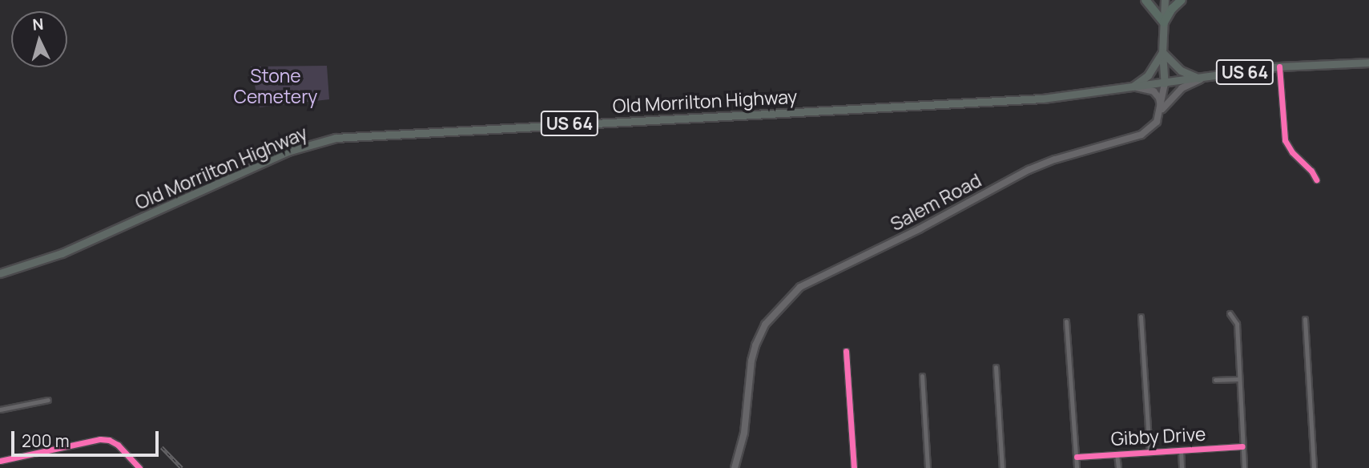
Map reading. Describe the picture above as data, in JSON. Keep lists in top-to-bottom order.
{
  "streets": {
    "main road": ["US 64", "Old Morrilton Highway", "Salem Road"],
    "street": ["Gibby Drive"]
  },
  "crossings": [
    ["Old Morrilton Highway", "Salem Road"]
  ],
  "parks": ["Stone Cemetery"],
  "scale_bar": "200 m",
  "north": "top"
}
